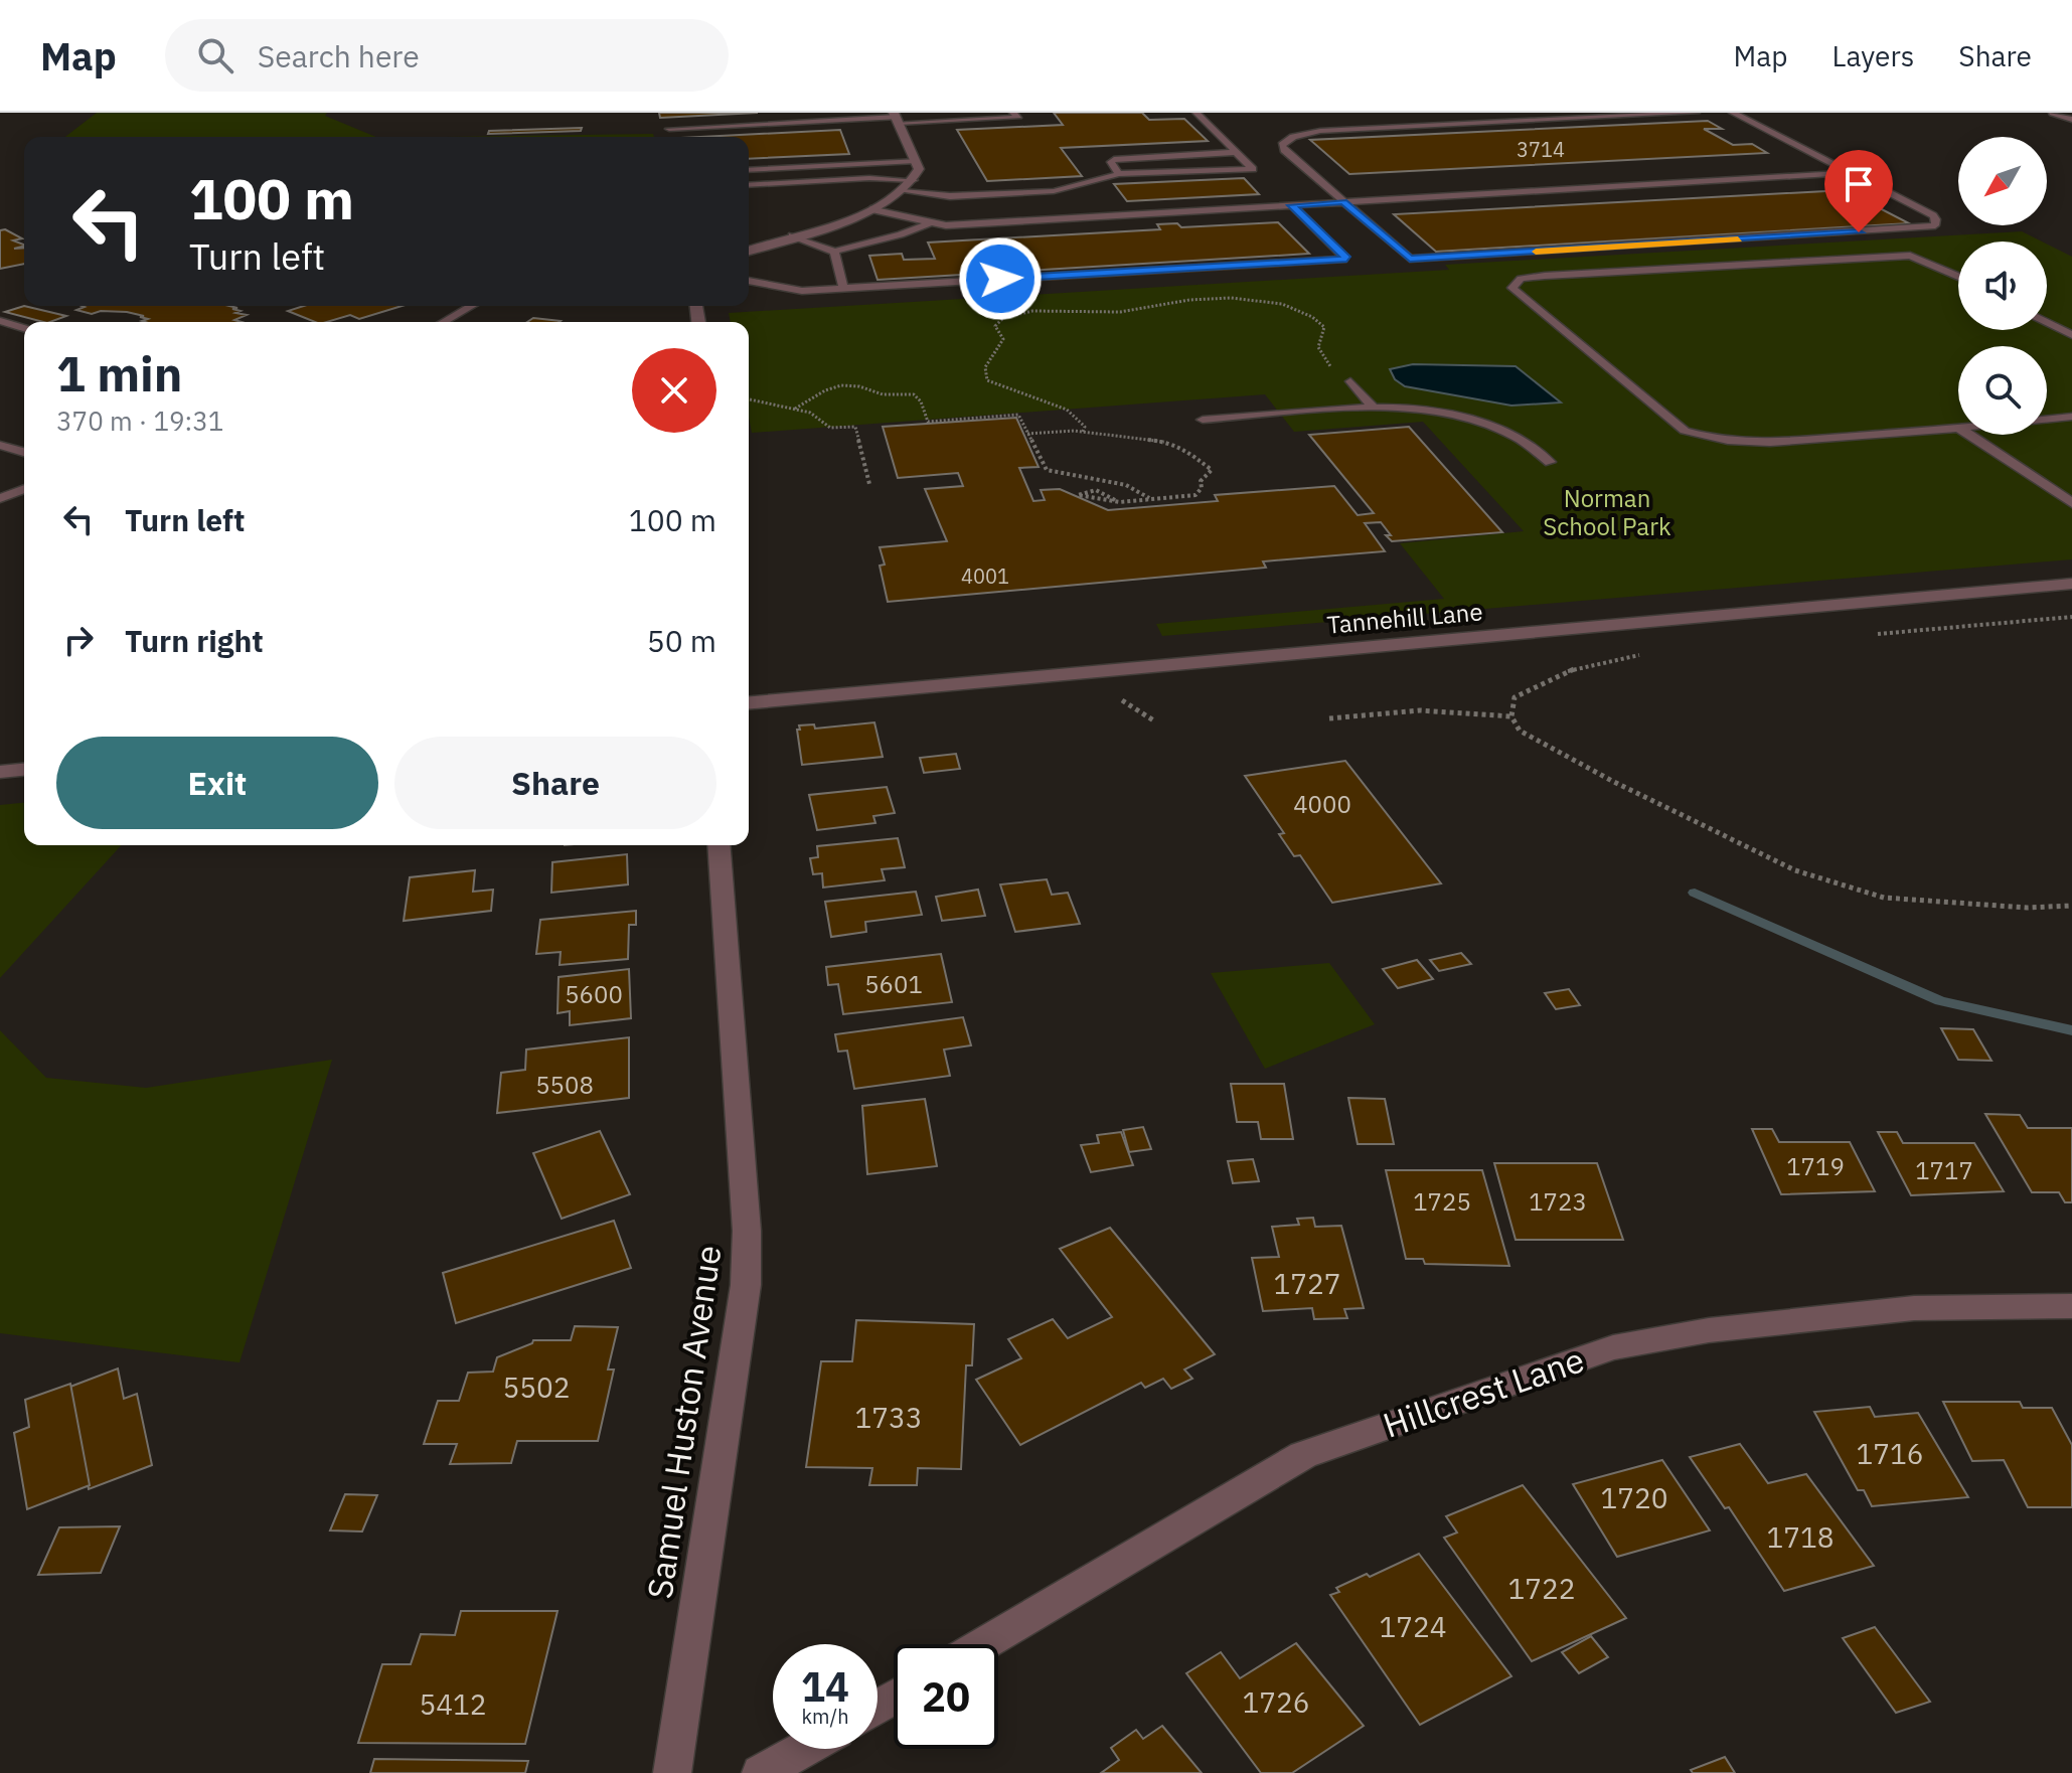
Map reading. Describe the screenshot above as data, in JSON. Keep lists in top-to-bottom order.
{
  "streets": {
    "street": ["Tannehill Lane", "Hillcrest Lane", "Samuel Huston Avenue"]
  },
  "parks": ["Norman School Park"],
  "house_numbers": [
    "3714",
    "4001",
    "4000",
    "5601",
    "5600",
    "5508",
    "1719",
    "1717",
    "1725",
    "1723",
    "1727",
    "5502",
    "1733",
    "1716",
    "1720",
    "1718",
    "1722",
    "1724",
    "1726",
    "5412"
  ],
  "north": "bottom left",
  "page": {
    "header": "Map",
    "search": "Search here",
    "nav": ["Map", "Layers", "Share"],
    "turn": ["100 m", "Turn left"],
    "heading": ["1 min", "370 m · 19:31"],
    "list": [
      {
        "name": "Turn left",
        "value": "100 m"
      },
      {
        "name": "Turn right",
        "value": "50 m"
      }
    ],
    "buttons": ["Exit", "Share"],
    "speed": "14 km/h",
    "limit": "20"
  }
}
